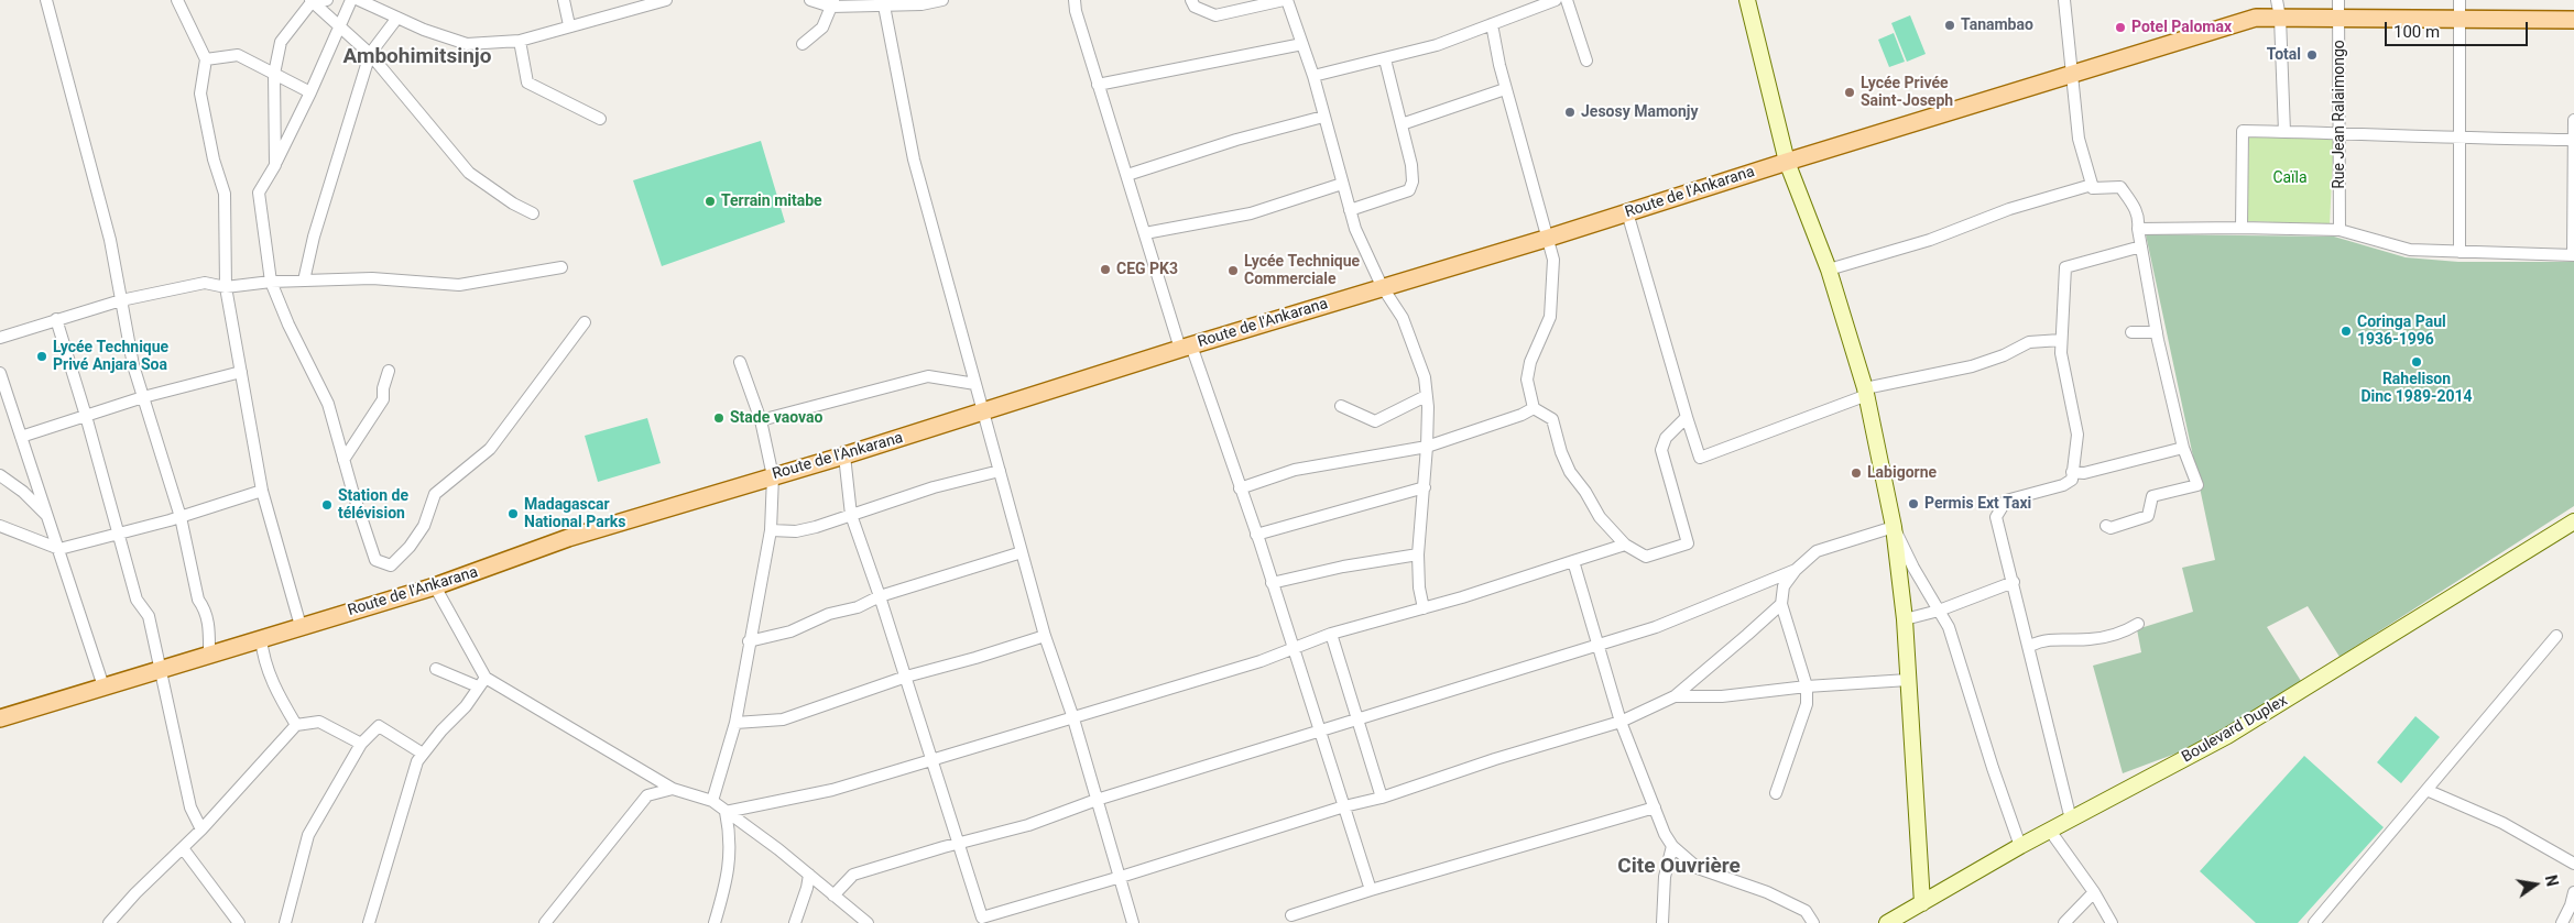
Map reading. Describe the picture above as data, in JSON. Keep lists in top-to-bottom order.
{
  "streets": {
    "main road": ["Route de l'Ankarana", "Boulevard Duplex"],
    "street": ["Rue Jean Ralaimongo"]
  },
  "crossings": [
    ["Rue Jean Ralaimongo", "Route de l'Ankarana"]
  ],
  "districts": ["Ambohimitsinjo", "Cite Ouvrière"],
  "parks": ["Caïla"],
  "places": [
    "Tanambao",
    "Potel Palomax",
    "Total",
    "Lycée Privée Saint-Joseph",
    "Jesosy Mamonjy",
    "Terrain mitabe",
    "CEG PK3",
    "Lycée Technique Commerciale",
    "Coringa Paul 1936-1996",
    "Lycée Technique Privé Anjara Soa",
    "Rahelison Dinc 1989-2014",
    "Stade vaovao",
    "Labigorne",
    "Permis Ext Taxi",
    "Station de télévision",
    "Madagascar National Parks"
  ],
  "scale_bar": "100 m",
  "north": "right"
}
